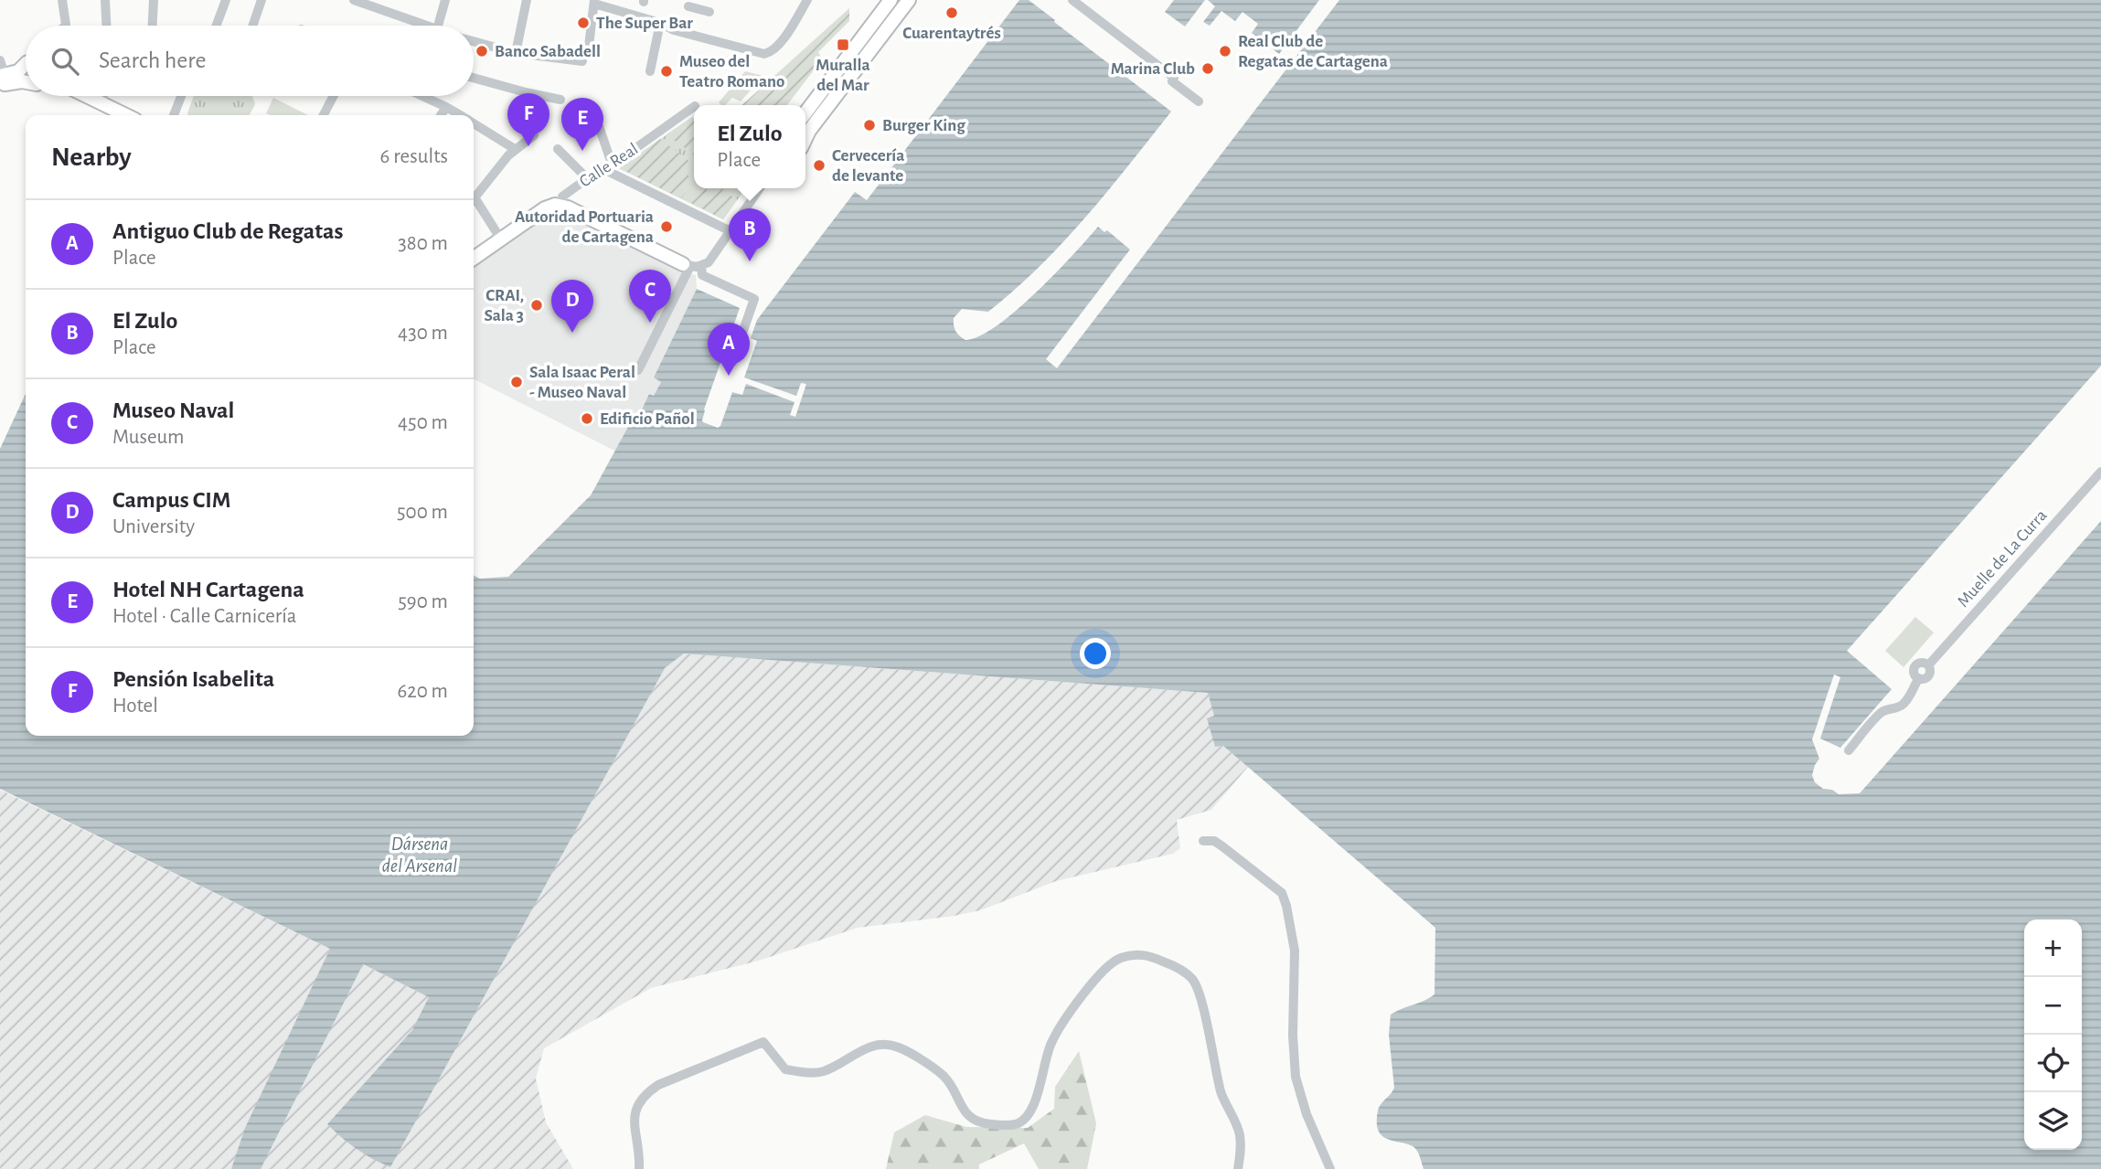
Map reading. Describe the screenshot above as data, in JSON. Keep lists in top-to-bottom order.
{
  "streets": {
    "street": ["Calle Real", "Muelle de La Curra"]
  },
  "water": ["Dársena del Arsenal"],
  "places": {
    "other": [
      "Cuarentaytrés",
      "The Super Bar",
      "Banco Sabadell",
      "Real Club de Regatas de Cartagena",
      "Marina Club",
      "Museo del Teatro Romano",
      "Burger King",
      "Cervecería de levante",
      "Autoridad Portuaria de Cartagena",
      "CRAI, Sala 3",
      "Sala Isaac Peral - Museo Naval",
      "Edificio Pañol"
    ],
    "transit": ["Muralla del Mar"]
  },
  "page": {
    "search": "Search here",
    "pins": [
      "F",
      "E",
      "B",
      "C",
      "D",
      "A"
    ],
    "popup": ["El Zulo", "Place"],
    "heading": ["Nearby", "6 results"],
    "list": [
      {
        "mark": "A",
        "name": "Antiguo Club de Regatas",
        "note": "Place",
        "value": "380 m"
      },
      {
        "mark": "B",
        "name": "El Zulo",
        "note": "Place",
        "value": "430 m"
      },
      {
        "mark": "C",
        "name": "Museo Naval",
        "note": "Museum",
        "value": "450 m"
      },
      {
        "mark": "D",
        "name": "Campus CIM",
        "note": "University",
        "value": "500 m"
      },
      {
        "mark": "E",
        "name": "Hotel NH Cartagena",
        "note": "Hotel · Calle Carnicería",
        "value": "590 m"
      },
      {
        "mark": "F",
        "name": "Pensión Isabelita",
        "note": "Hotel",
        "value": "620 m"
      }
    ],
    "map_buttons": ["+", "−"]
  }
}
